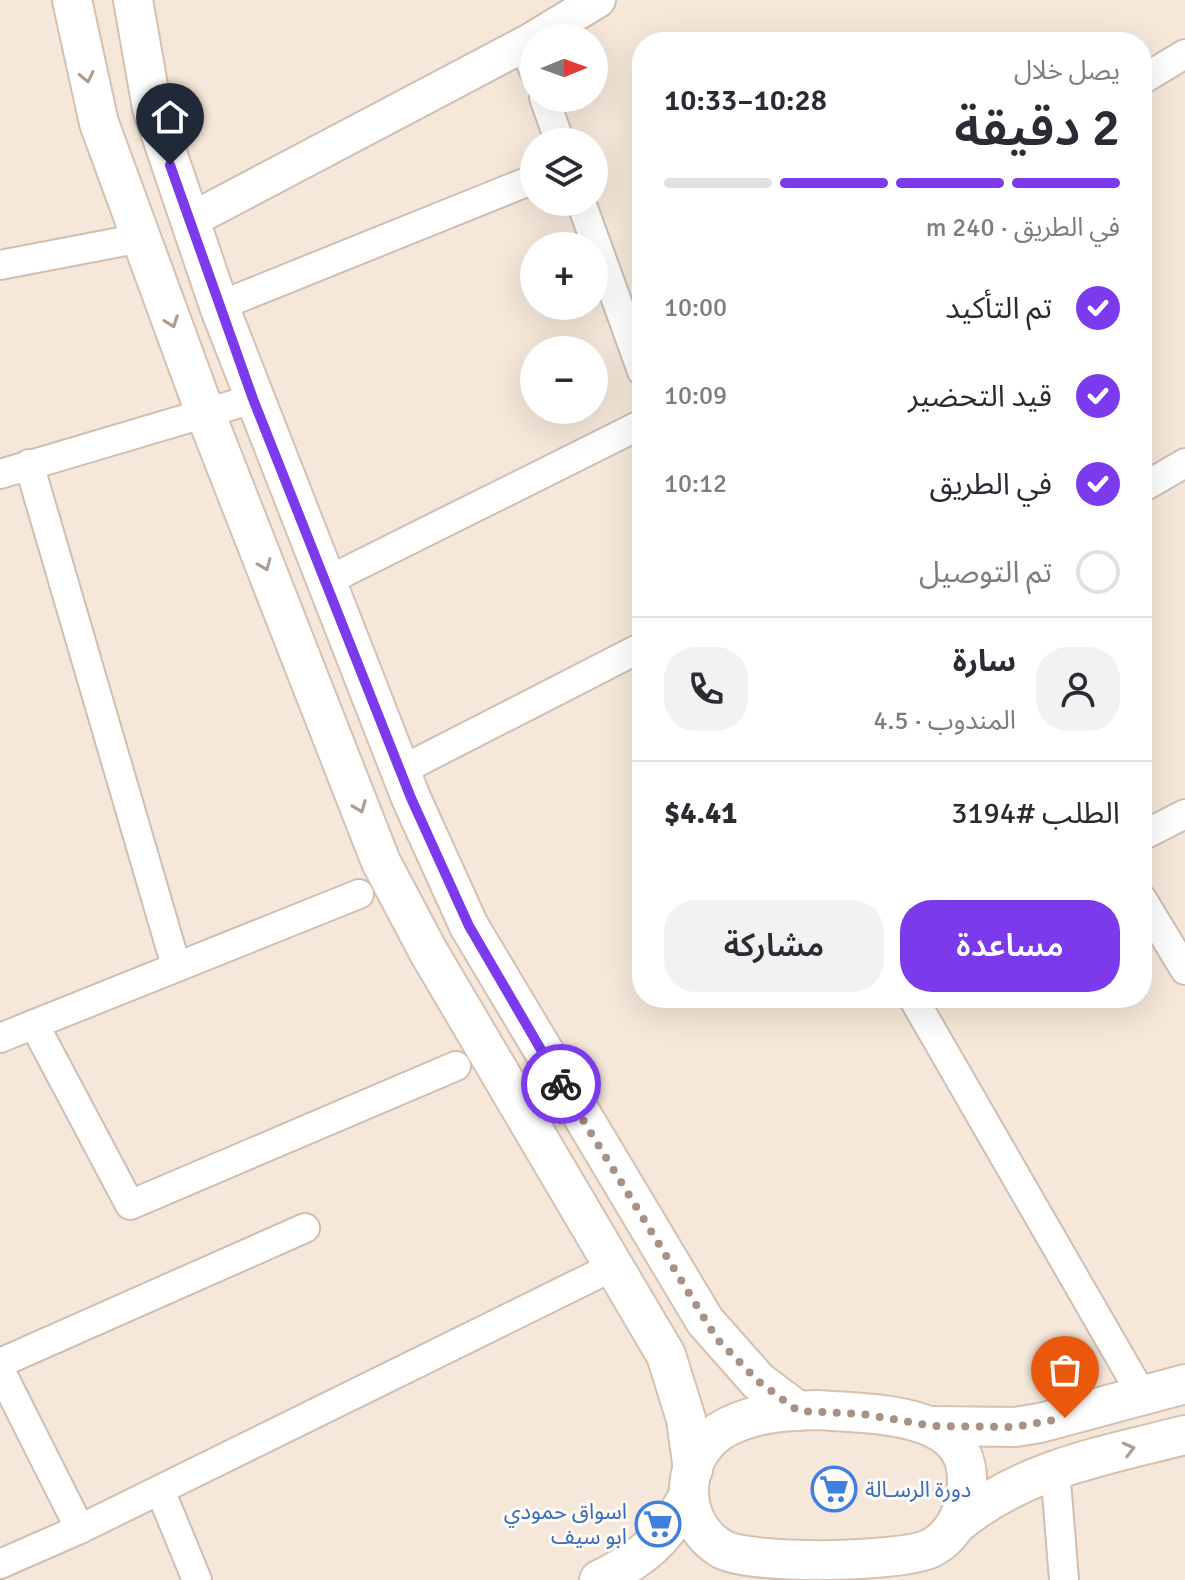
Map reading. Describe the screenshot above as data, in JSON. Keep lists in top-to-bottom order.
{
  "places": {
    "supermarket": ["دورة الرسـالة", "اسواق حمودي ابو سيف"]
  },
  "north": "right",
  "page": {
    "map_buttons": ["+", "−"],
    "heading": ["2 دقيقة", "يصل خلال", "10:28–10:33"],
    "panel": [
      "سارة",
      "المندوب · 4.5",
      "الطلب #3194",
      "$4.41"
    ],
    "bar": "في الطريق · 240 m",
    "list": [
      ["تم التأكيد", "10:00"],
      ["قيد التحضير", "10:09"],
      ["في الطريق", "10:12"],
      "تم التوصيل"
    ],
    "buttons": ["مساعدة", "مشاركة"]
  }
}
